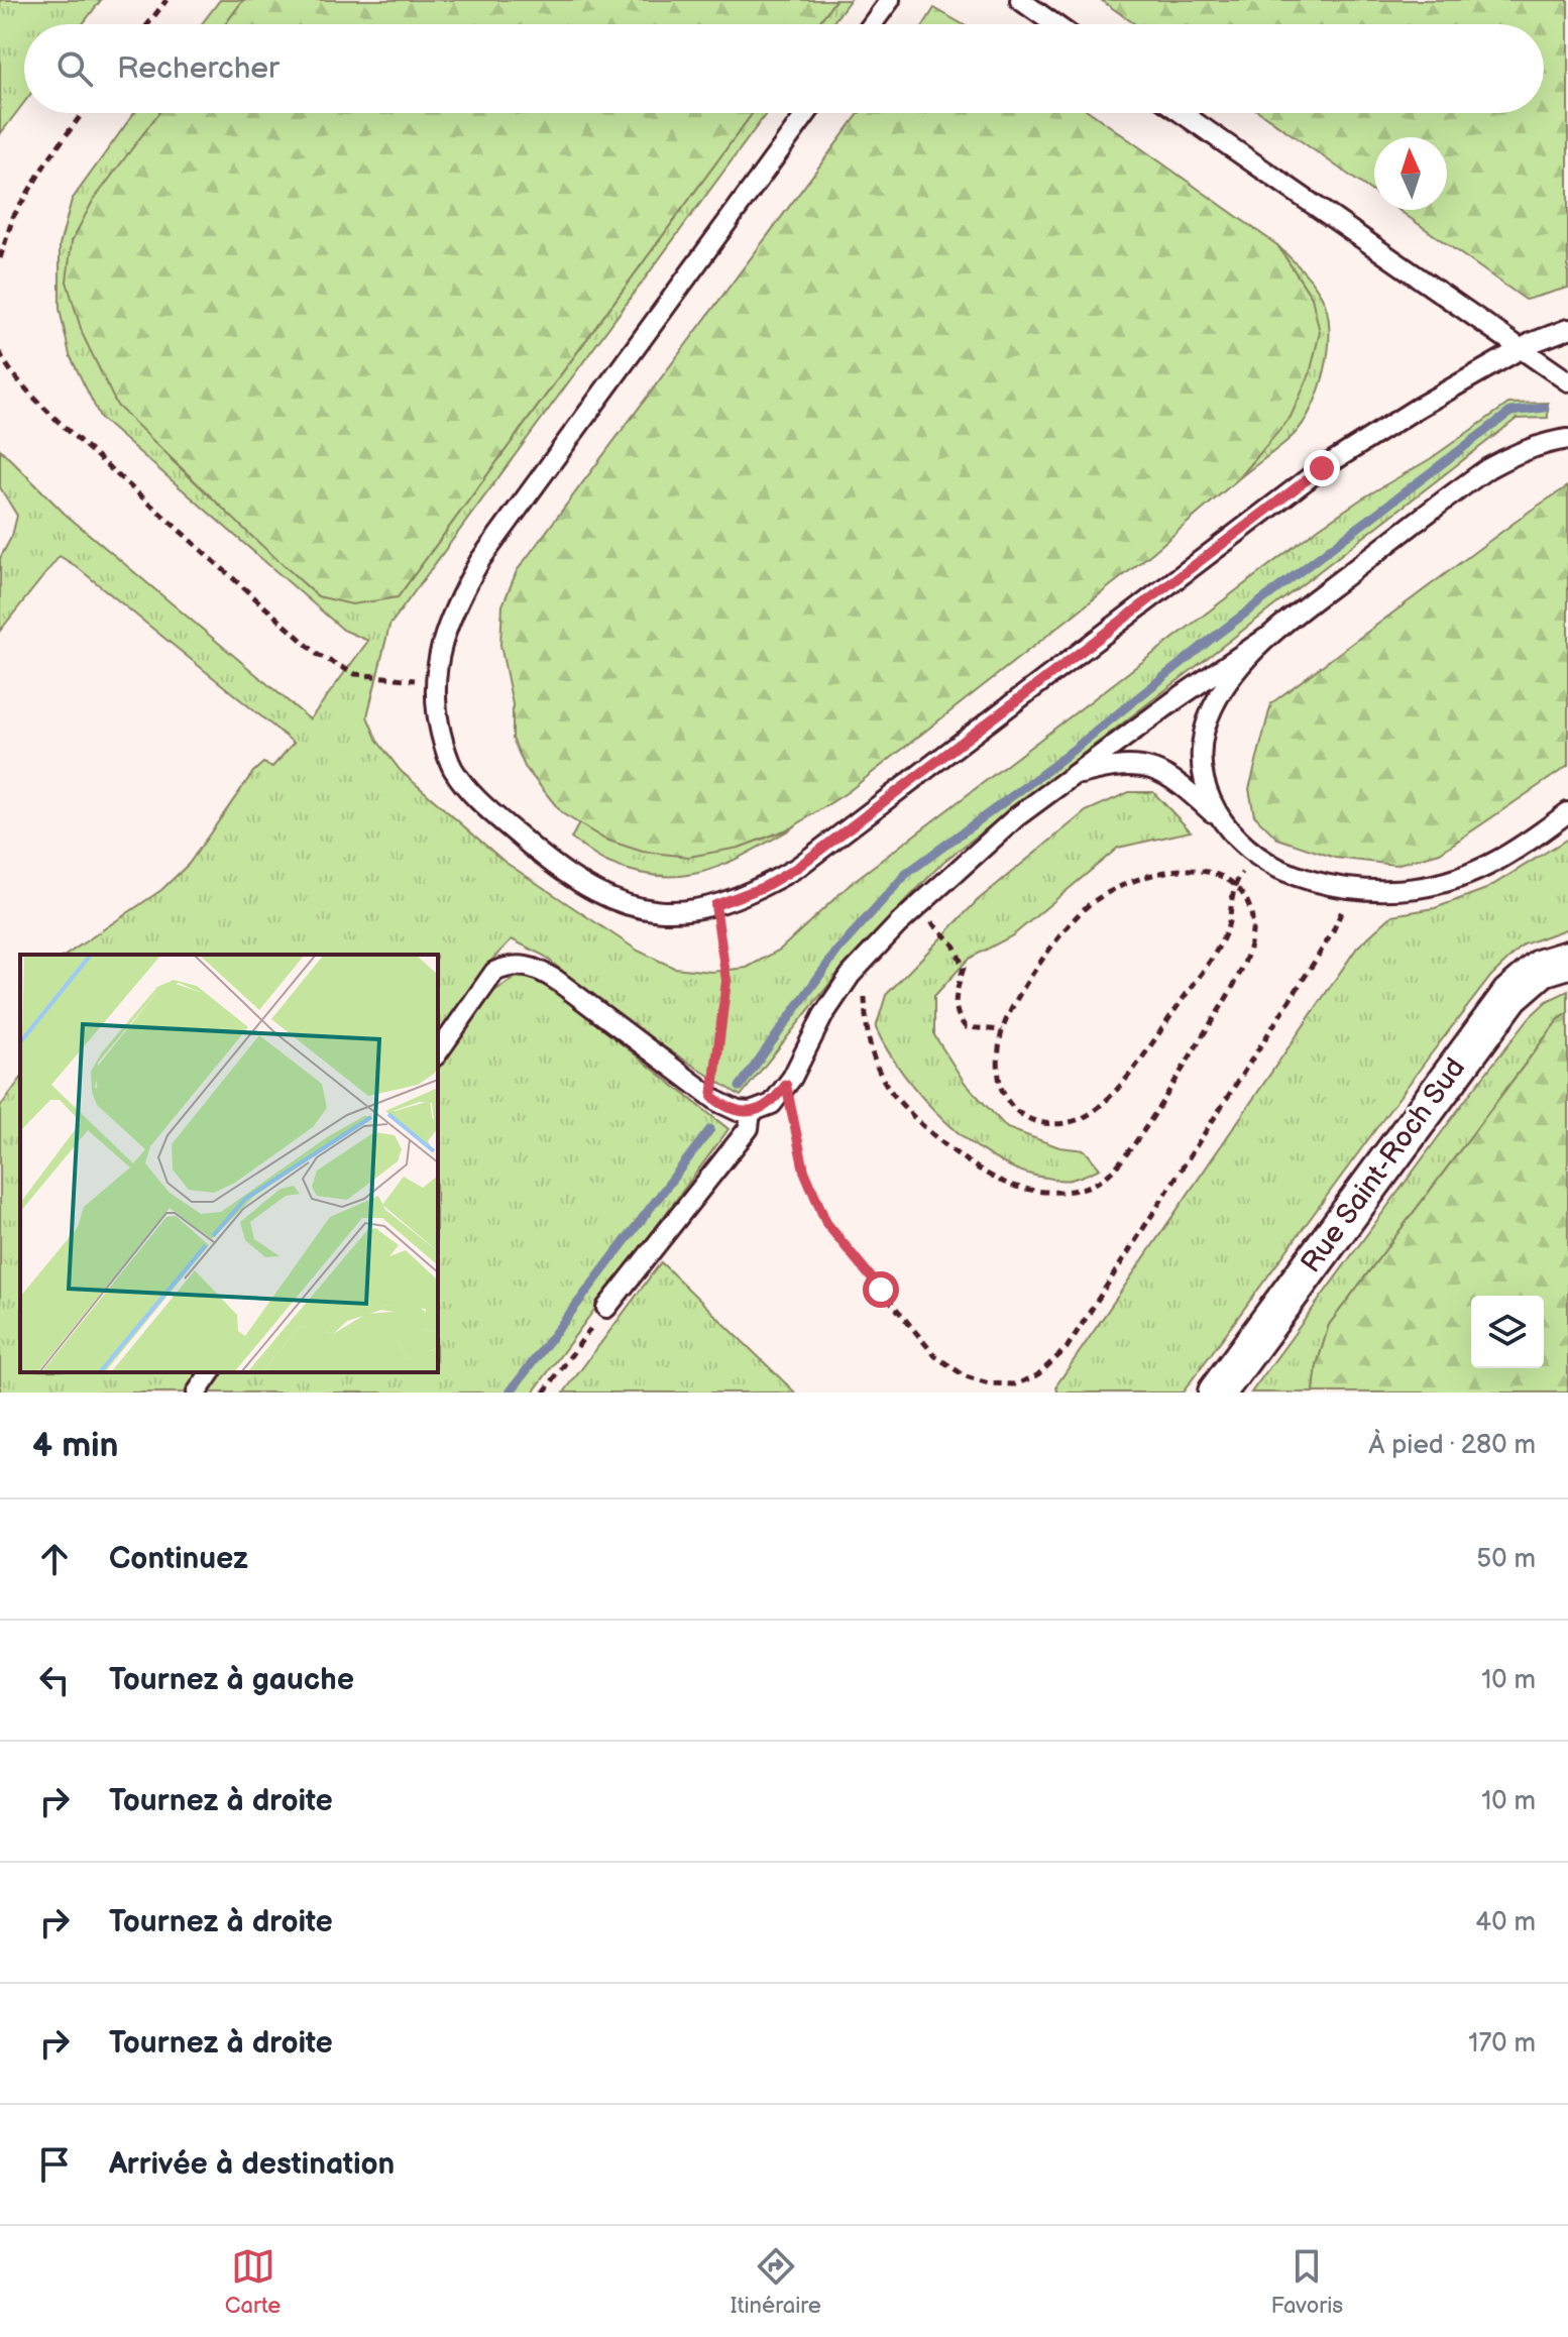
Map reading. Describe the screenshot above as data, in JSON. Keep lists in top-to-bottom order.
{
  "streets": {
    "street": ["Rue Saint-Roch Sud"]
  },
  "north": "top",
  "page": {
    "search": "Rechercher",
    "heading": ["4 min", "À pied · 280 m"],
    "list": [
      ["Continuez", "50 m"],
      ["Tournez à gauche", "10 m"],
      ["Tournez à droite", "10 m"],
      ["Tournez à droite", "40 m"],
      ["Tournez à droite", "170 m"],
      "Arrivée à destination"
    ],
    "nav": ["Carte", "Itinéraire", "Favoris"]
  }
}
